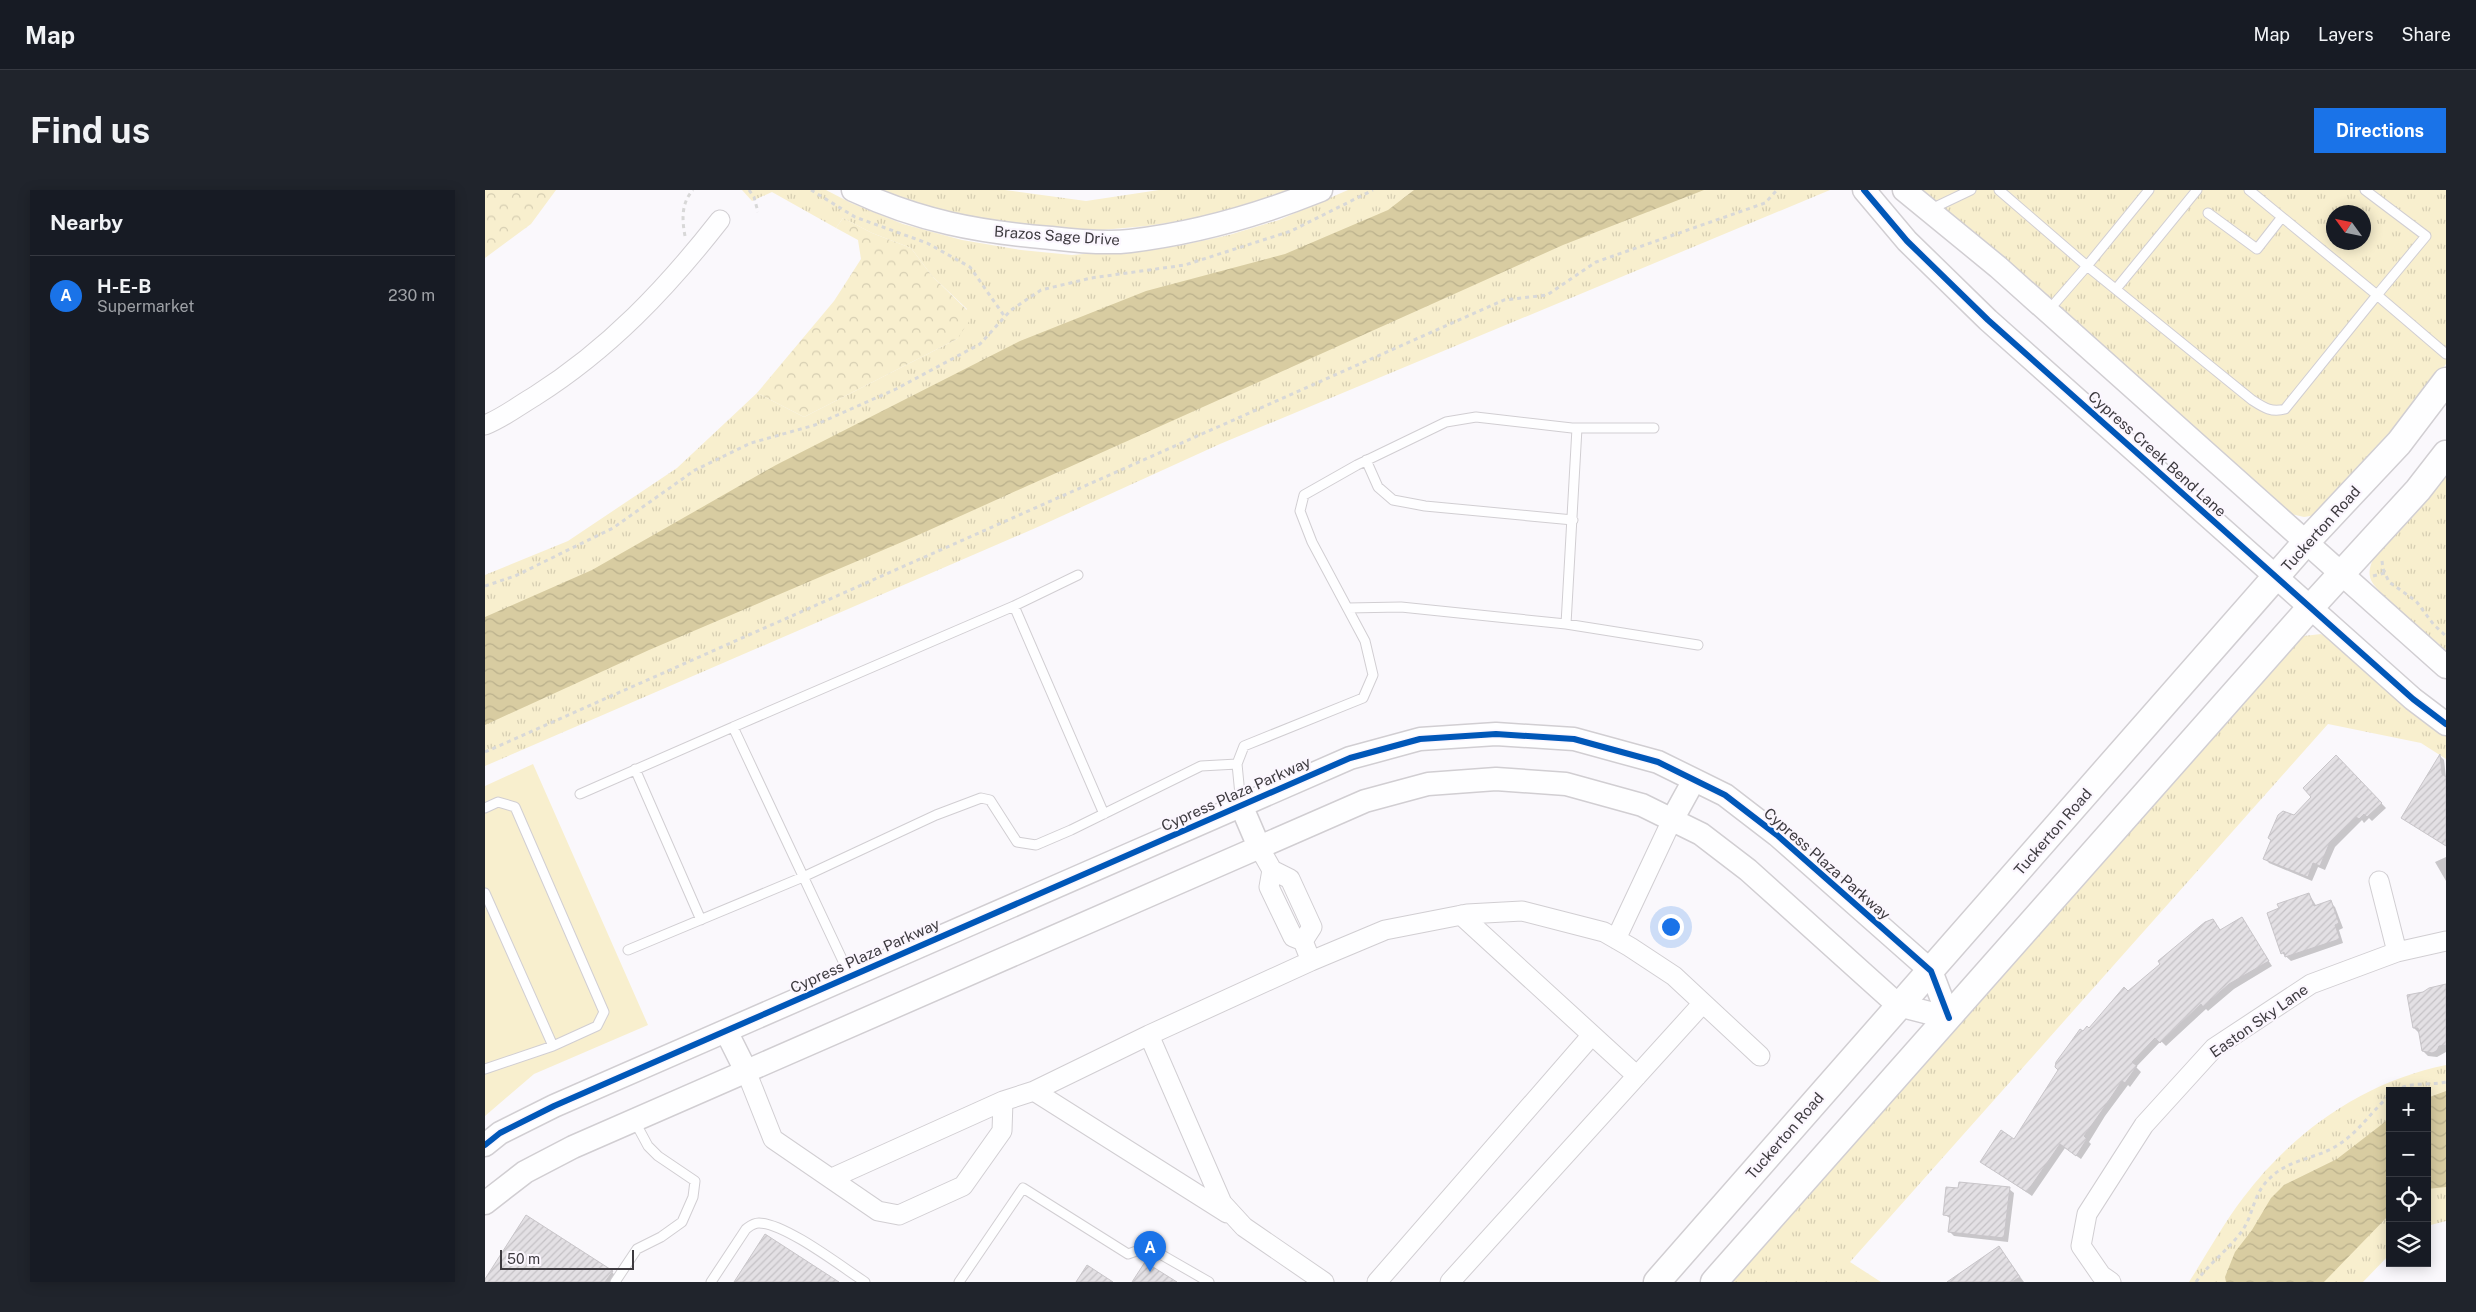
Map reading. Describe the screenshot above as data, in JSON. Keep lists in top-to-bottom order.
{
  "streets": {
    "main road": ["Tuckerton Road"],
    "street": [
      "Brazos Sage Drive",
      "Cypress Creek Bend Lane",
      "Cypress Plaza Parkway",
      "Easton Sky Lane"
    ]
  },
  "crossings": [
    ["Cypress Creek Bend Lane", "Tuckerton Road"],
    ["Tuckerton Road", "Cypress Plaza Parkway"]
  ],
  "scale_bar": "50 m",
  "north": "top left",
  "page": {
    "header": "Map",
    "nav": ["Map", "Layers", "Share"],
    "buttons": "Directions",
    "title": "Find us",
    "heading": "Nearby",
    "list": [
      {
        "mark": "A",
        "name": "H-E-B",
        "note": "Supermarket",
        "value": "230 m"
      }
    ],
    "map_buttons": ["+", "−"],
    "pins": "A",
    "scale": "50 m"
  }
}
